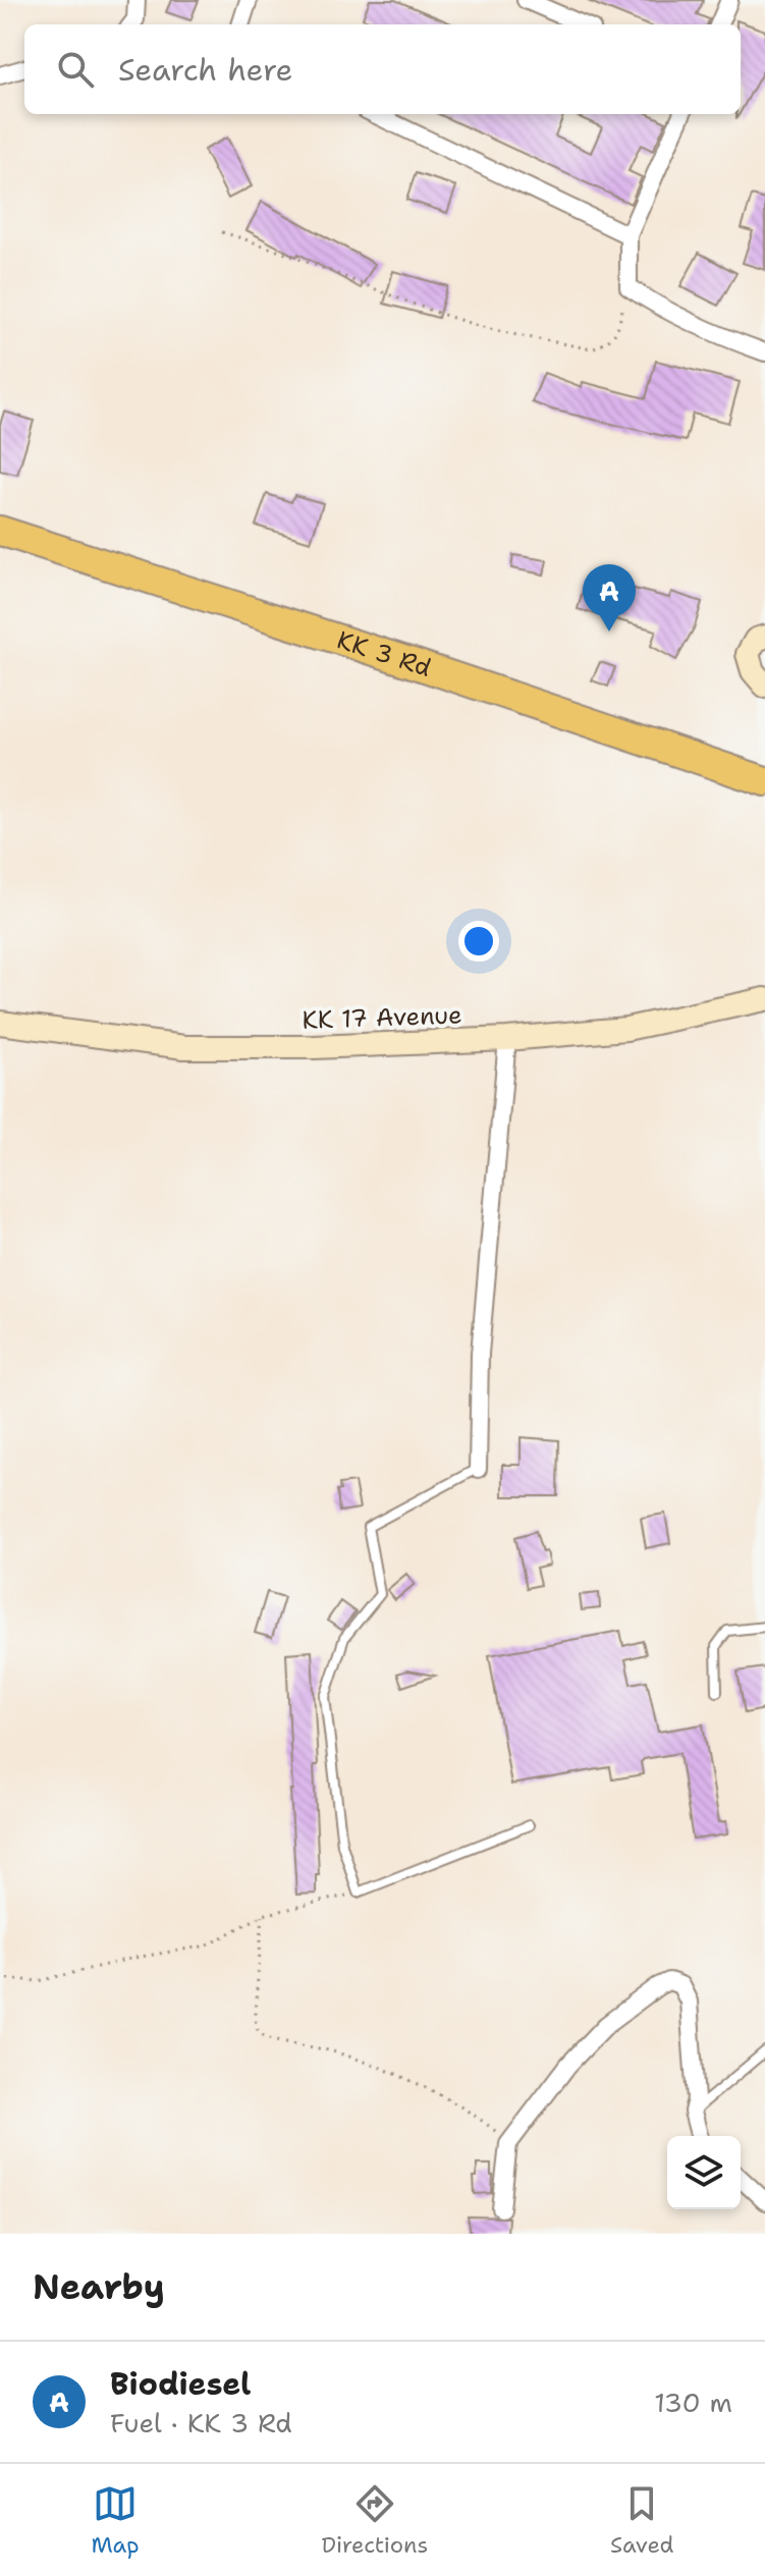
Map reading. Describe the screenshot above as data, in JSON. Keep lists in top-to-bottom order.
{
  "streets": {
    "highway": ["KK 3 Rd"],
    "street": ["KK 17 Avenue"]
  },
  "page": {
    "search": "Search here",
    "pins": "A",
    "heading": "Nearby",
    "list": [
      {
        "mark": "A",
        "name": "Biodiesel",
        "note": "Fuel · KK 3 Rd",
        "value": "130 m"
      }
    ],
    "nav": ["Map", "Directions", "Saved"]
  }
}
